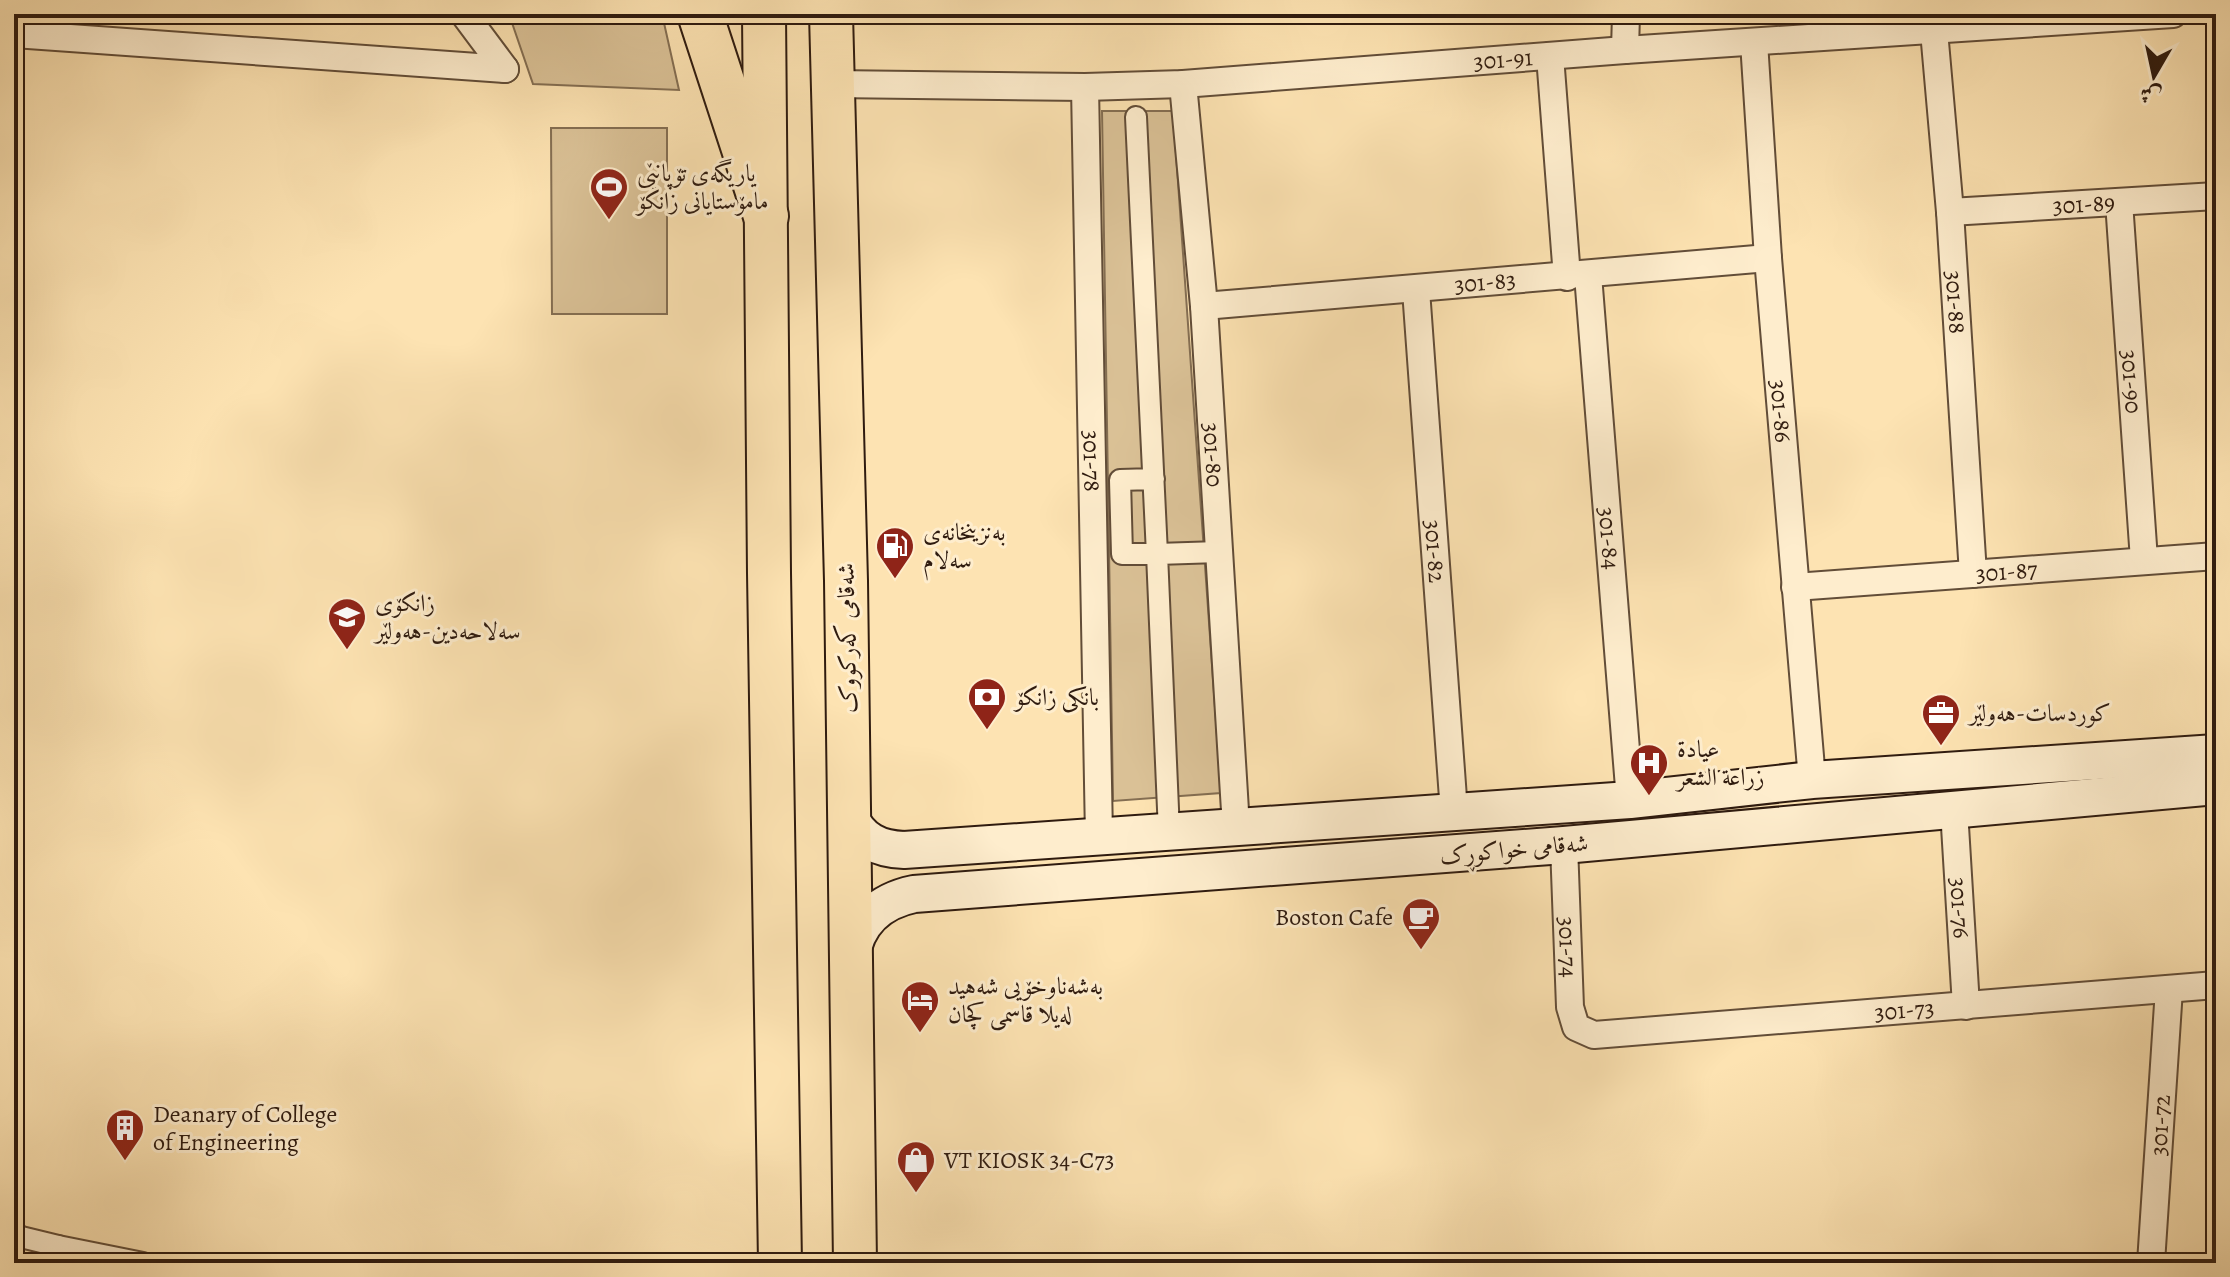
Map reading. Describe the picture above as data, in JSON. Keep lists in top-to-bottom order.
{
  "streets": {
    "highway": ["شەقامی کەرکووک"],
    "main road": ["شەقامی خواکوڕک"],
    "street": [
      "301-91",
      "301-89",
      "301-83",
      "301-88",
      "301-90",
      "301-86",
      "301-80",
      "301-78",
      "301-84",
      "301-82",
      "301-87",
      "301-76",
      "301-74",
      "301-73",
      "301-72"
    ]
  },
  "crossings": [
    ["301-91", "301-88"],
    ["301-91", "301-86"],
    ["301-91", "301-80"],
    ["301-91", "301-78"],
    ["301-91", "301-84"],
    ["301-91", "شەقامی کەرکووک"],
    ["301-89", "301-88"],
    ["301-89", "301-90"],
    ["301-83", "301-86"],
    ["301-83", "301-80"],
    ["301-83", "301-84"],
    ["301-83", "301-82"],
    ["301-88", "301-87"],
    ["301-90", "301-87"],
    ["301-86", "301-87"],
    ["301-86", "شەقامی خواکوڕک"],
    ["301-80", "شەقامی خواکوڕک"],
    ["301-78", "شەقامی خواکوڕک"],
    ["301-84", "شەقامی خواکوڕک"],
    ["301-82", "شەقامی خواکوڕک"],
    ["شەقامی کەرکووک", "شەقامی خواکوڕک"],
    ["شەقامی خواکوڕک", "301-76"],
    ["شەقامی خواکوڕک", "301-74"],
    ["301-76", "301-73"],
    ["301-74", "301-73"],
    ["301-73", "301-72"]
  ],
  "places": {
    "sports": ["یاریگەی تۆپانێی مامۆستایانی زانکۆ"],
    "fuel station": ["بەنزینخانەی سەلام"],
    "school or university": ["زانکۆی سەلاحەدین-هەولێر"],
    "bank": ["بانکی زانکۆ"],
    "office": ["کوردسات-هەولێر"],
    "hospital": ["عيادة زراعة الشعر"],
    "cafe": ["Boston Cafe"],
    "hotel": ["بەشەناوخۆیی شەهید لەیلا قاسمی کچان"],
    "building": ["Deanary of College of Engineering"],
    "shop": ["VT KIOSK 34-C73"]
  },
  "north": "bottom"
}
